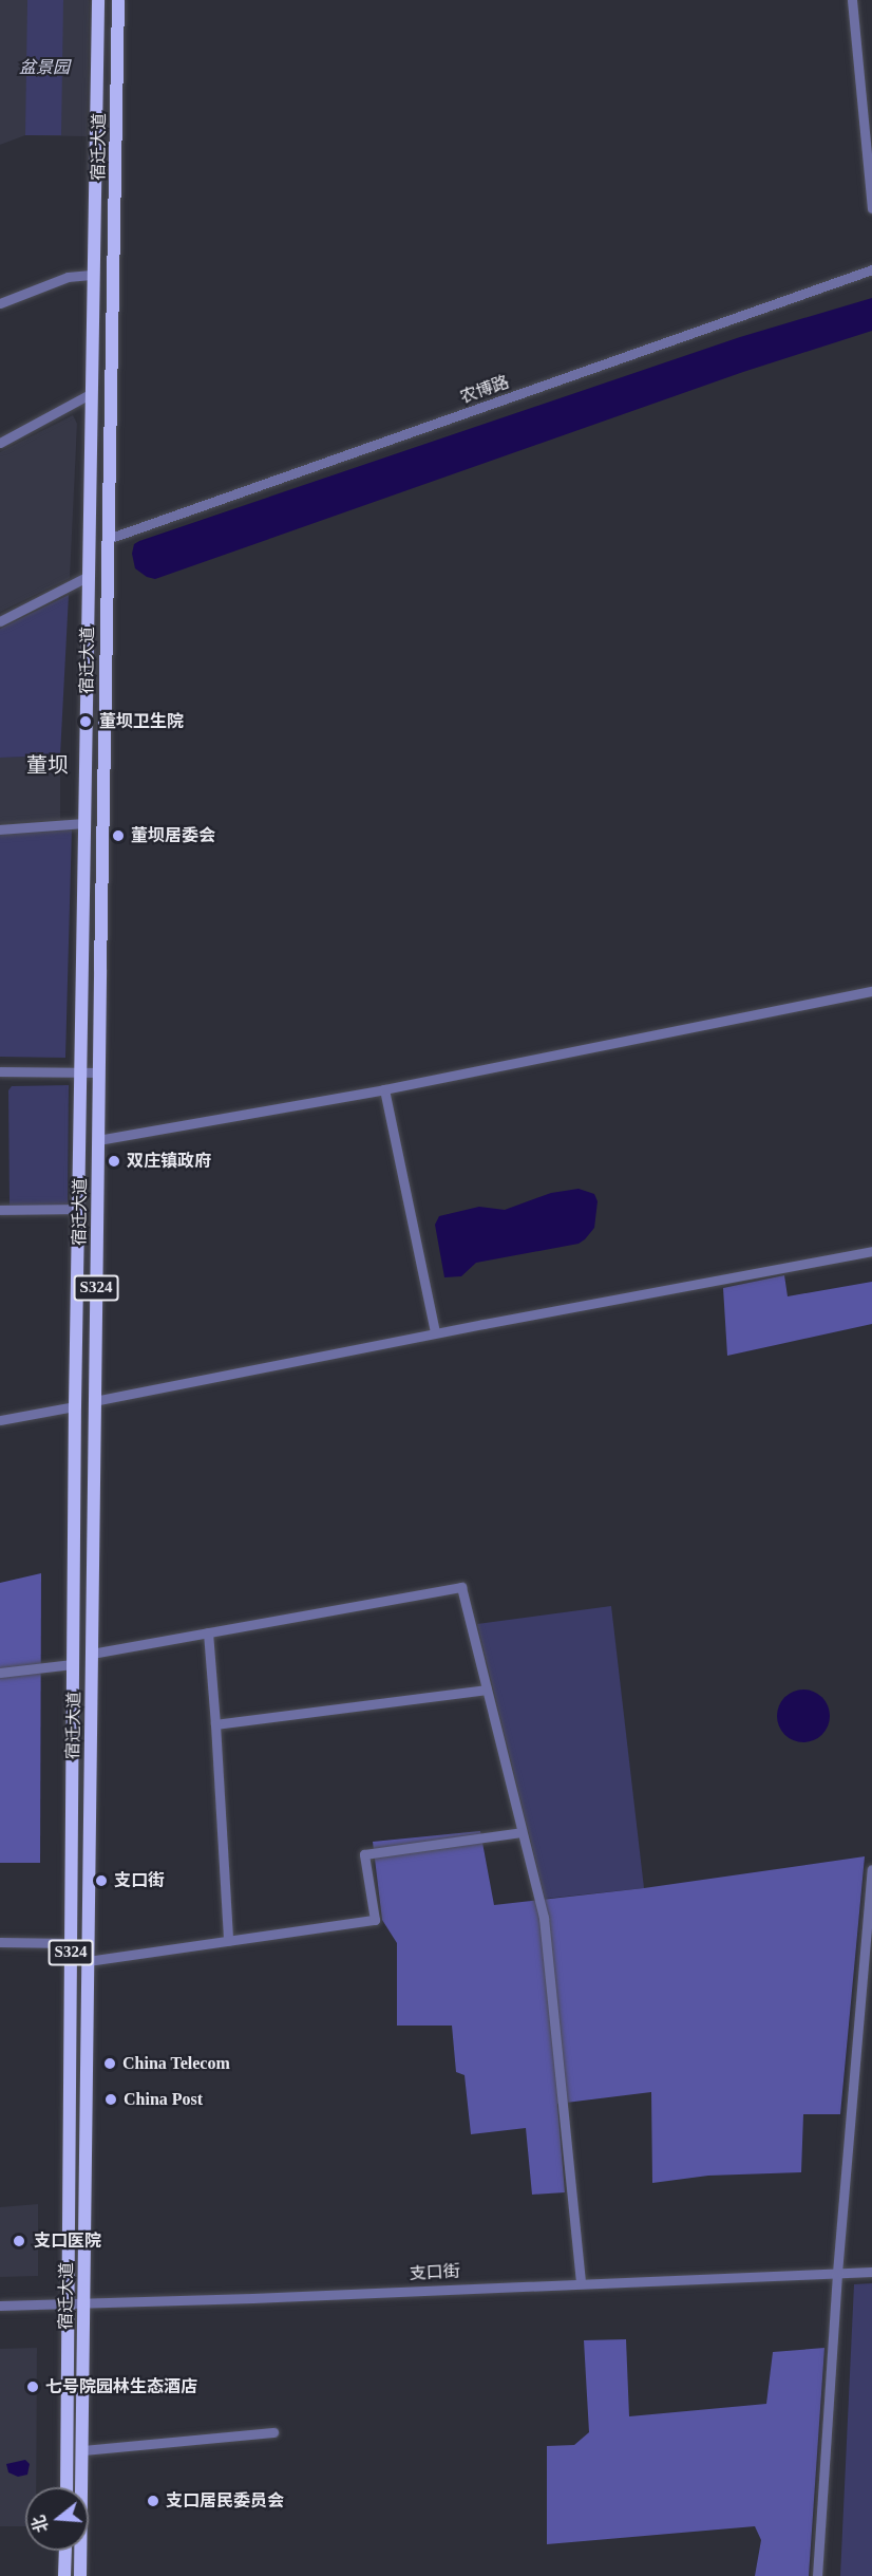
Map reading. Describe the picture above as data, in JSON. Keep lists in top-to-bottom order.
{
  "streets": {
    "main road": ["宿迁大道", "S324"],
    "street": ["农博路", "支口街"]
  },
  "crossings": [
    ["宿迁大道", "农博路"],
    ["宿迁大道", "支口街"]
  ],
  "districts": ["董坝"],
  "parks": ["盆景园"],
  "places": [
    "董坝卫生院",
    "董坝居委会",
    "双庄镇政府",
    "支口街",
    "China Telecom",
    "China Post",
    "支口医院",
    "七号院园林生态酒店",
    "支口居民委员会"
  ],
  "north": "left"
}
